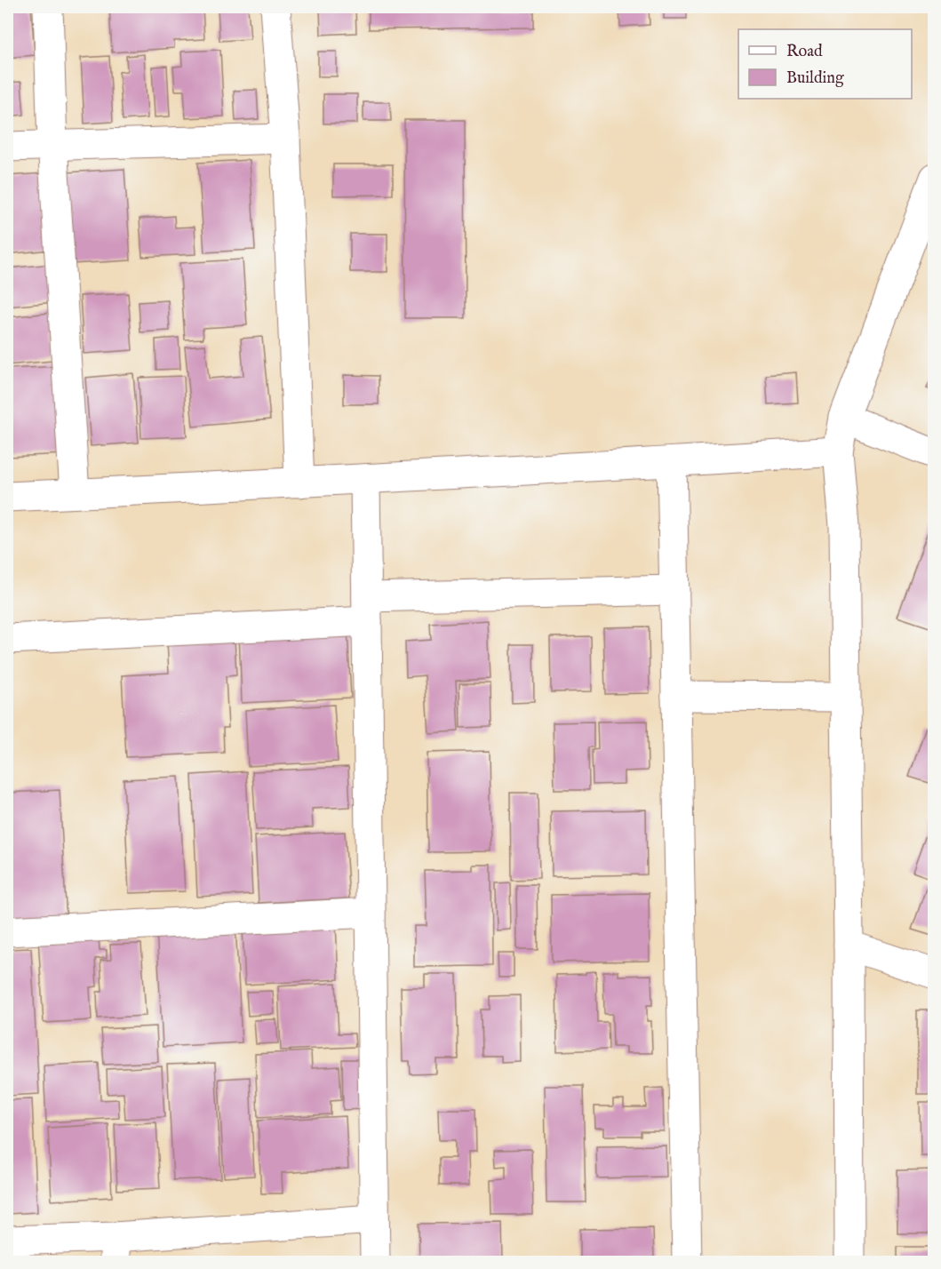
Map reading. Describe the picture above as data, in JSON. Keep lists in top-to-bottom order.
{
  "legend": ["Road", "Building"]
}
